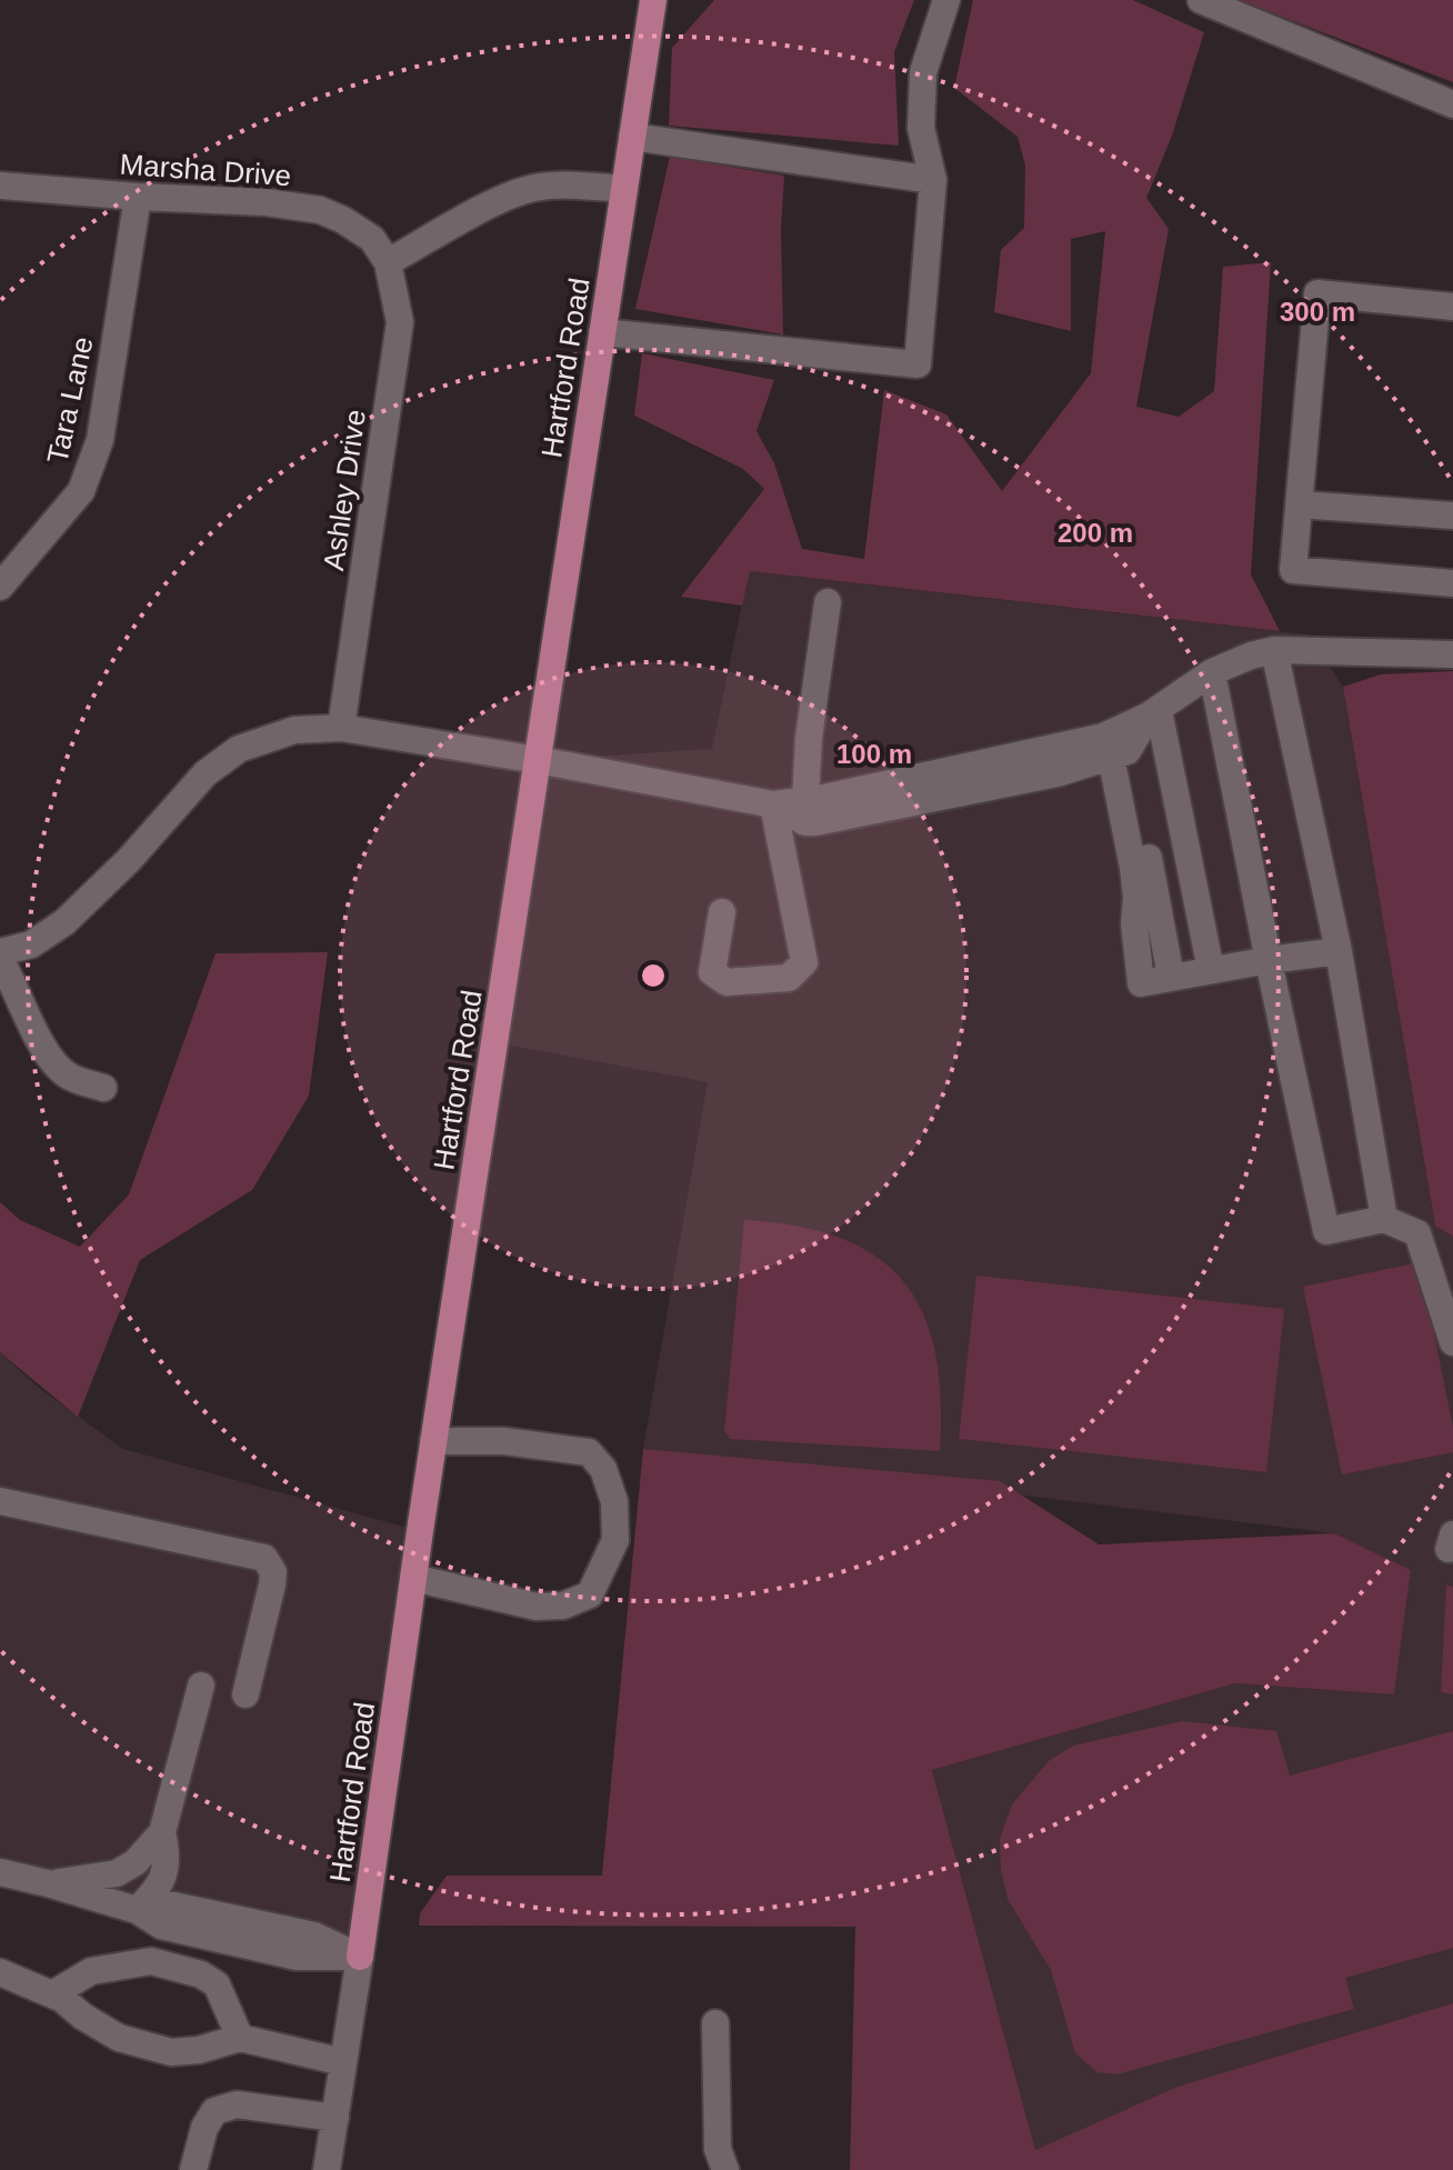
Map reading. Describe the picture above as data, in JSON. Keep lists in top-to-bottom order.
{
  "streets": {
    "main road": ["Hartford Road"],
    "street": ["Marsha Drive", "Tara Lane", "Ashley Drive"]
  },
  "crossings": [
    ["Marsha Drive", "Tara Lane"],
    ["Marsha Drive", "Ashley Drive"]
  ],
  "rings": ["300 m", "200 m", "100 m"]
}
